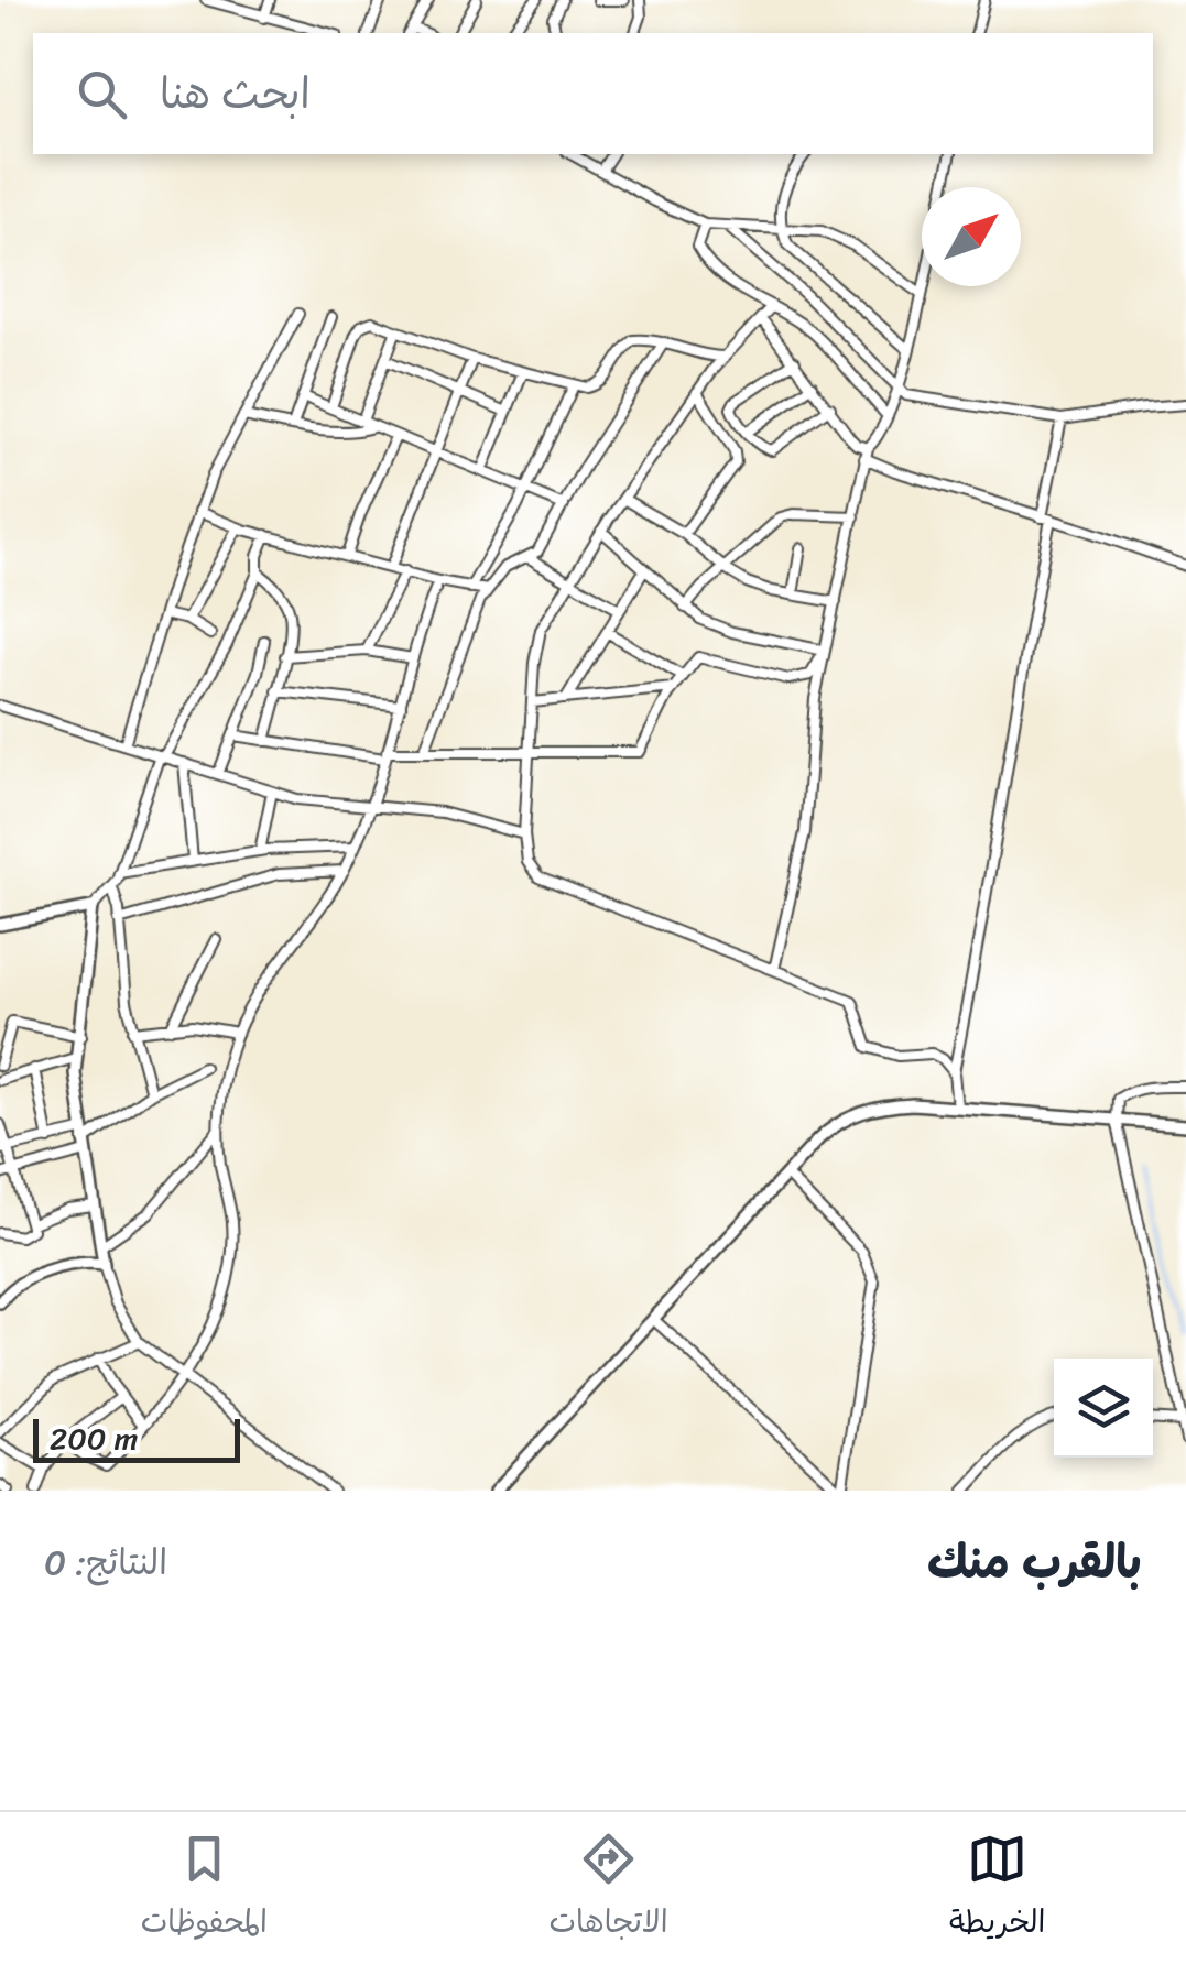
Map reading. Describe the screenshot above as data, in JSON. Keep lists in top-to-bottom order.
{
  "scale_bar": "200 m",
  "north": "top right",
  "page": {
    "search": "ابحث هنا",
    "scale": "200 m",
    "heading": ["بالقرب منك", "النتائج: 0"],
    "nav": ["الخريطة", "الاتجاهات", "المحفوظات"]
  }
}
